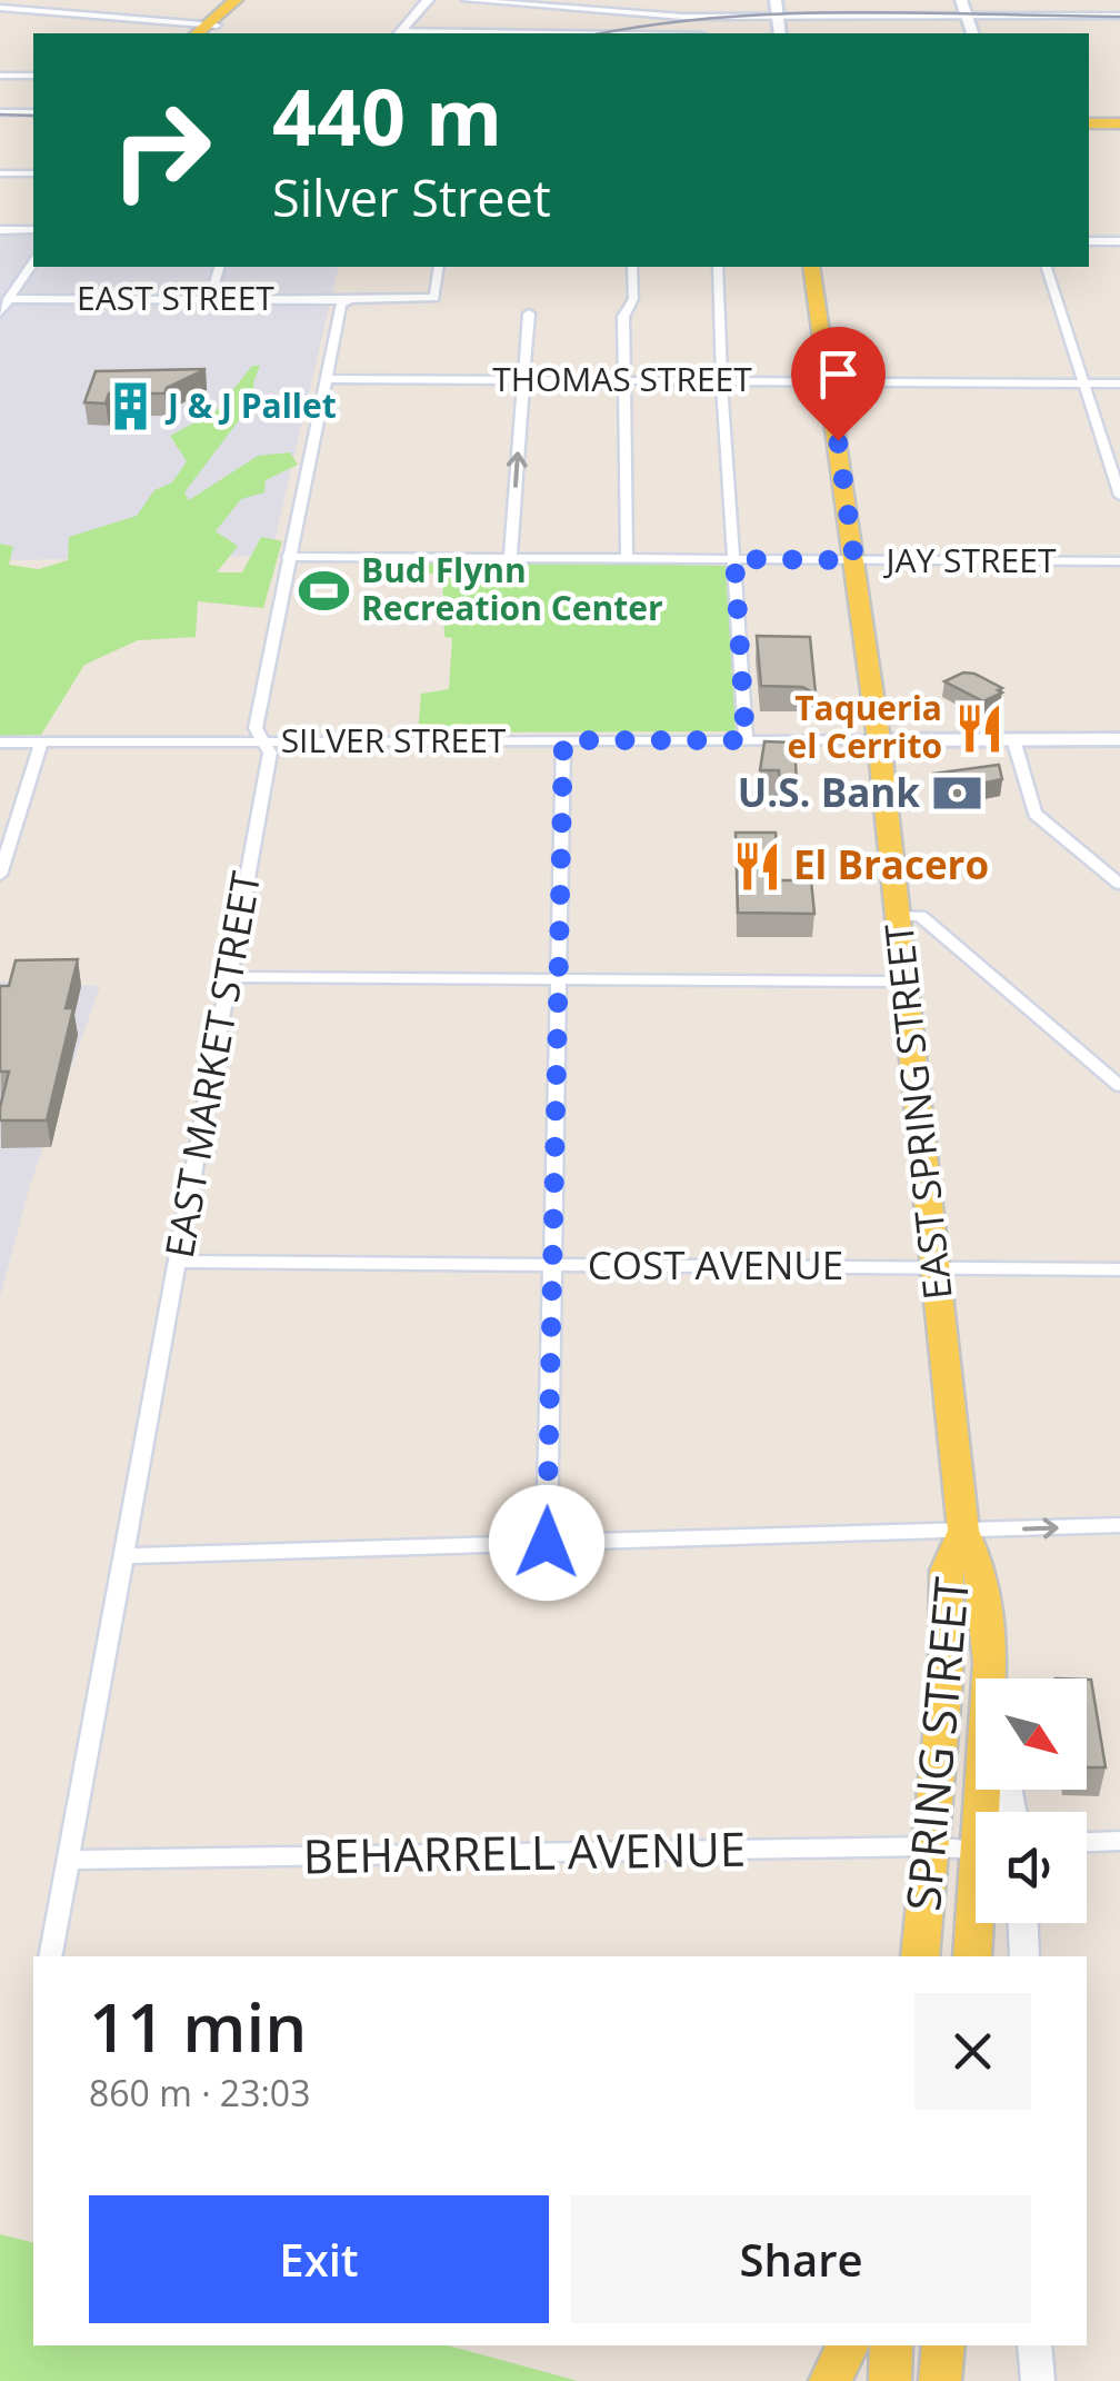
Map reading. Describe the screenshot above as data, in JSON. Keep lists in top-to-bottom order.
{
  "streets": {
    "main road": ["SILVER STREET", "EAST SPRING STREET", "SPRING STREET"],
    "street": [
      "EAST STREET",
      "THOMAS STREET",
      "JAY STREET",
      "EAST MARKET STREET",
      "COST AVENUE",
      "BEHARRELL AVENUE"
    ]
  },
  "crossings": [
    ["EAST STREET", "EAST MARKET STREET"],
    ["THOMAS STREET", "EAST MARKET STREET"],
    ["THOMAS STREET", "EAST SPRING STREET"],
    ["JAY STREET", "EAST MARKET STREET"],
    ["JAY STREET", "EAST SPRING STREET"],
    ["SILVER STREET", "EAST MARKET STREET"],
    ["SILVER STREET", "EAST SPRING STREET"],
    ["EAST MARKET STREET", "COST AVENUE"],
    ["EAST MARKET STREET", "BEHARRELL AVENUE"],
    ["EAST SPRING STREET", "COST AVENUE"],
    ["EAST SPRING STREET", "SPRING STREET"],
    ["SPRING STREET", "BEHARRELL AVENUE"]
  ],
  "places": {
    "building": ["J & J Pallet"],
    "sports": ["Bud Flynn Recreation Center"],
    "restaurant": ["Taqueria el Cerrito", "El Bracero"],
    "bank": ["U.S. Bank"]
  },
  "north": "bottom right",
  "page": {
    "turn": ["440 m", "Silver Street"],
    "heading": ["11 min", "860 m · 23:03"],
    "buttons": ["Exit", "Share"]
  }
}
